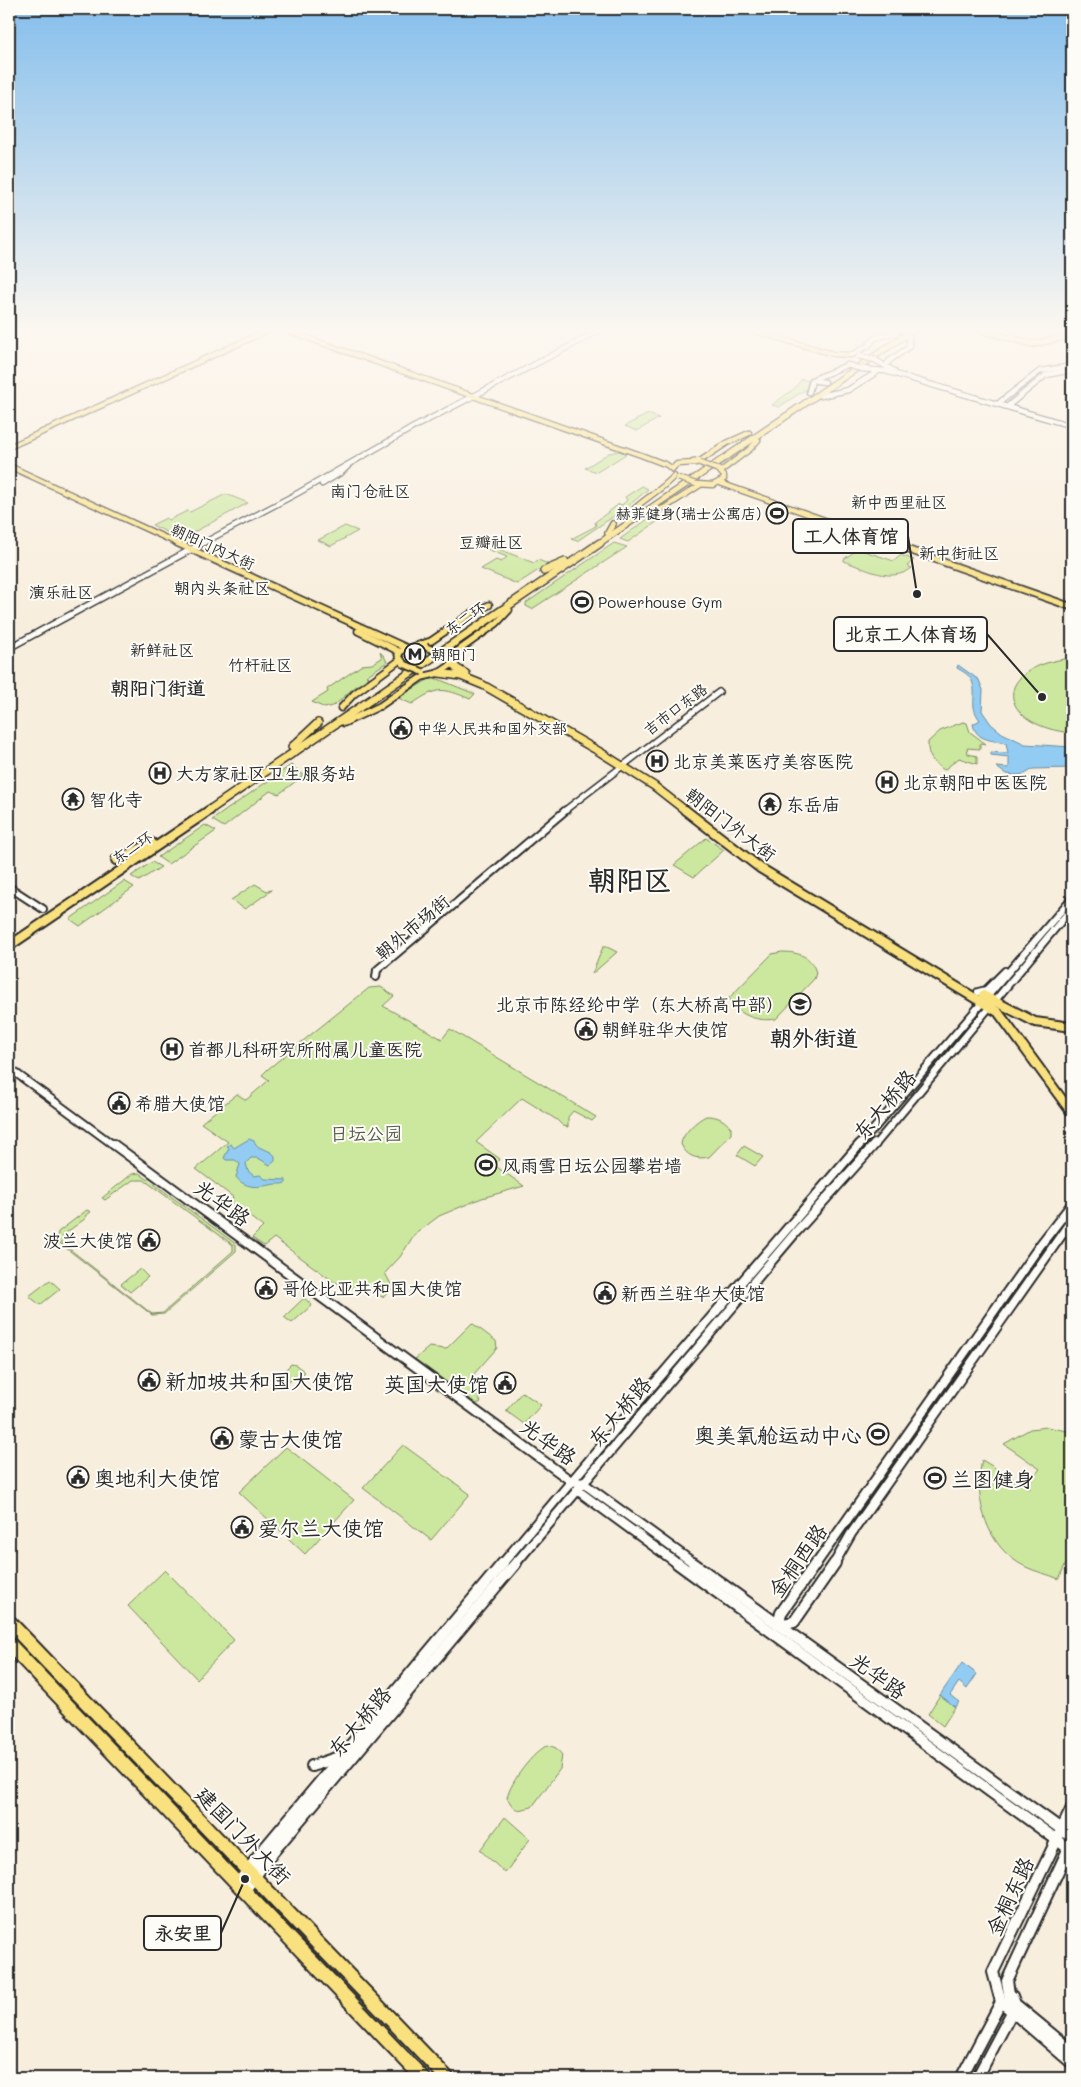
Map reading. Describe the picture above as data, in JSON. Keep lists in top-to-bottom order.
{
  "streets": {
    "highway": ["东二环", "朝阳门外大街", "建国门外大街"],
    "main road": [
      "朝阳门内大街",
      "吉市口东路",
      "朝外市场街",
      "东大桥路",
      "光华路",
      "金桐西路",
      "金桐东路"
    ]
  },
  "crossings": [
    ["吉市口东路", "朝阳门外大街"],
    ["吉市口东路", "朝外市场街"],
    ["朝阳门外大街", "朝外市场街"],
    ["朝阳门外大街", "东大桥路"],
    ["东大桥路", "光华路"],
    ["东大桥路", "建国门外大街"],
    ["光华路", "金桐西路"],
    ["光华路", "金桐东路"]
  ],
  "districts": [
    "南门仓社区",
    "新中西里社区",
    "豆瓣社区",
    "新中街社区",
    "朝内头条社区",
    "演乐社区",
    "新鲜社区",
    "竹杆社区",
    "朝阳门街道",
    "朝阳区",
    "朝外街道"
  ],
  "parks": ["日坛公园"],
  "places": {
    "sports": [
      "赫菲健身(瑞士公寓店)",
      "Powerhouse Gym",
      "风雨雪日坛公园攀岩墙",
      "奥美氧舱运动中心",
      "兰图健身"
    ],
    "other": ["工人体育馆", "北京工人体育场", "永安里"],
    "metro station": ["朝阳门"],
    "public building": [
      "中华人民共和国外交部",
      "朝鲜驻华大使馆",
      "希腊大使馆",
      "波兰大使馆",
      "哥伦比亚共和国大使馆",
      "新西兰驻华大使馆",
      "新加坡共和国大使馆",
      "英国大使馆",
      "蒙古大使馆",
      "奥地利大使馆",
      "爱尔兰大使馆"
    ],
    "hospital": [
      "北京美莱医疗美容医院",
      "大方家社区卫生服务站",
      "北京朝阳中医医院",
      "首都儿科研究所附属儿童医院"
    ],
    "temple": ["智化寺", "东岳庙"],
    "school or university": ["北京市陈经纶中学（东大桥高中部）"]
  }
}
